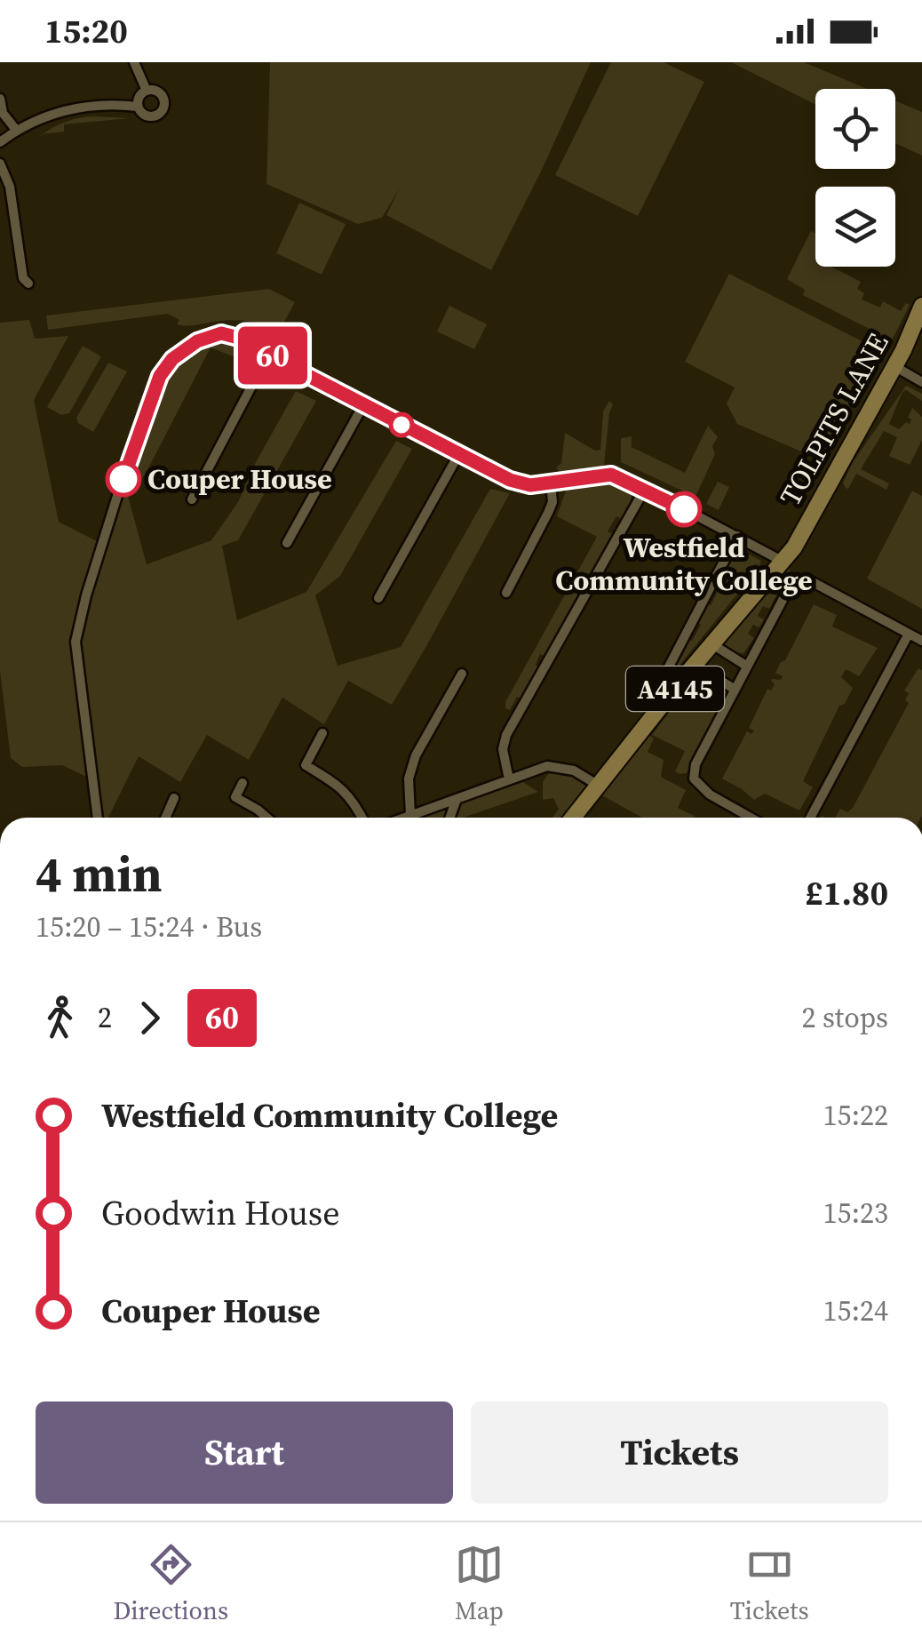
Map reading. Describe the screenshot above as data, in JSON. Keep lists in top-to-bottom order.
{
  "streets": {
    "main road": ["TOLPITS LANE", "A4145"]
  },
  "places": ["Couper House", "Westfield Community College"],
  "lines": ["bus line 60"],
  "page": {
    "status": "15:20",
    "on_map": "60",
    "heading": ["4 min", "15:20 – 15:24 · Bus", "£1.80"],
    "legs": ["2", "60", "2 stops"],
    "list": [
      {
        "name": "Westfield Community College",
        "value": "15:22"
      },
      {
        "name": "Goodwin House",
        "value": "15:23"
      },
      {
        "name": "Couper House",
        "value": "15:24"
      }
    ],
    "buttons": ["Start", "Tickets"],
    "tabs": ["Directions", "Map", "Tickets"]
  }
}
